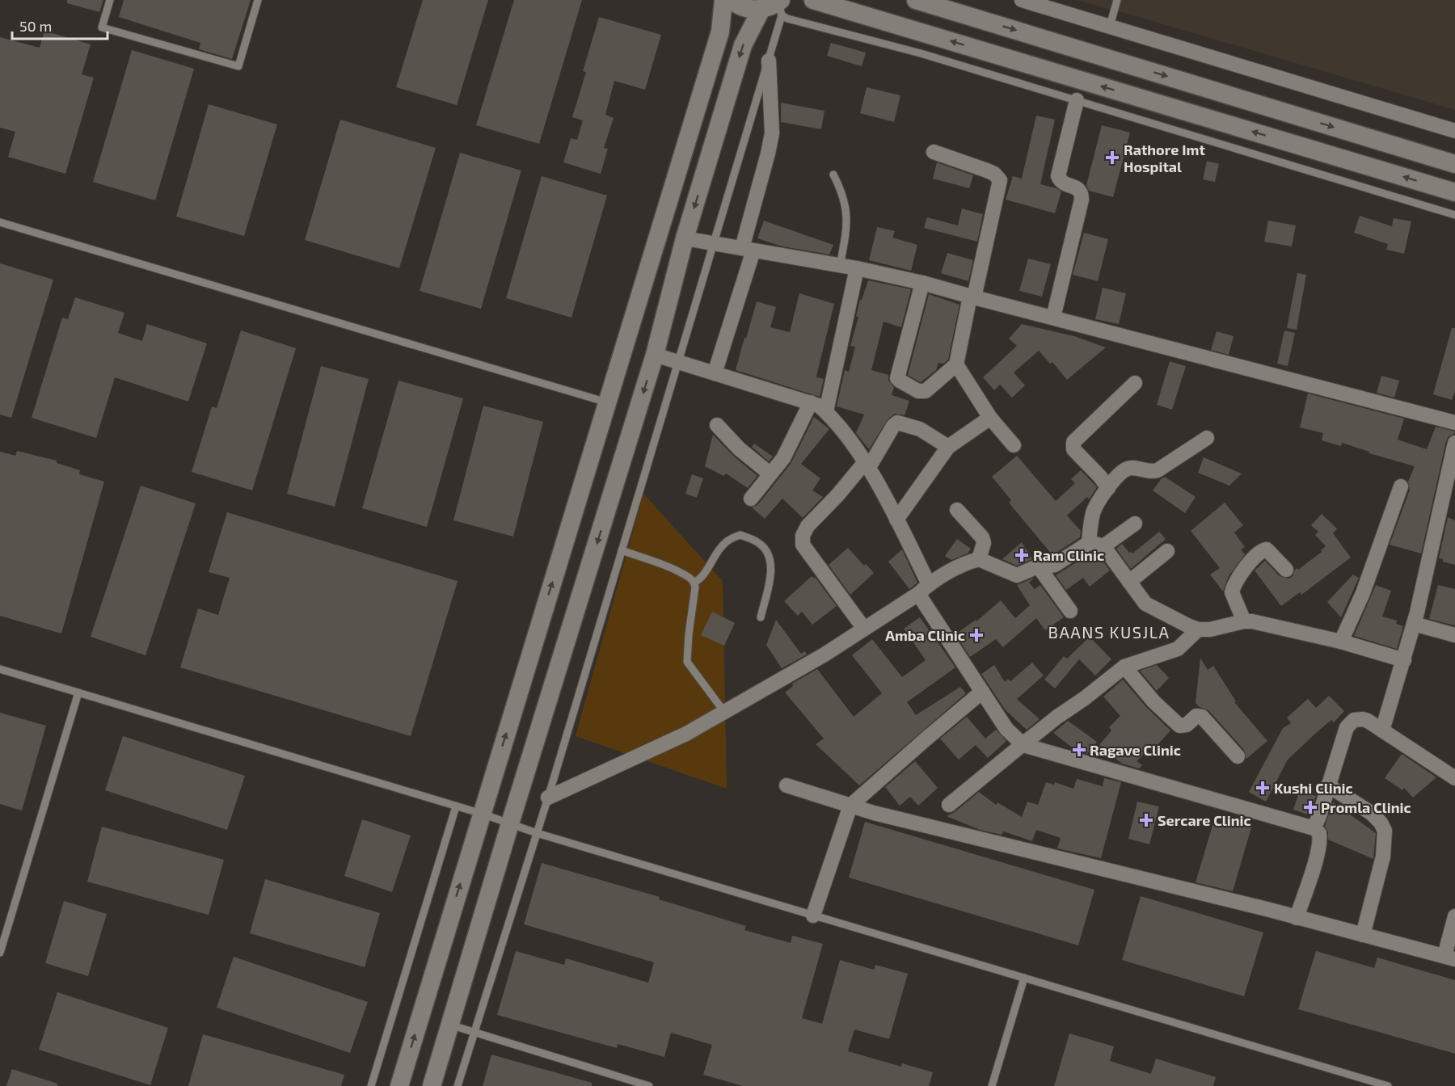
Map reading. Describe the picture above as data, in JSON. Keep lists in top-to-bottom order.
{
  "districts": ["BAANS KUSJLA"],
  "places": {
    "health": [
      "Rathore Imt Hospital",
      "Ram Clinic",
      "Amba Clinic",
      "Ragave Clinic",
      "Kushi Clinic",
      "Promla Clinic",
      "Sercare Clinic"
    ]
  },
  "scale_bar": "50 m"
}
